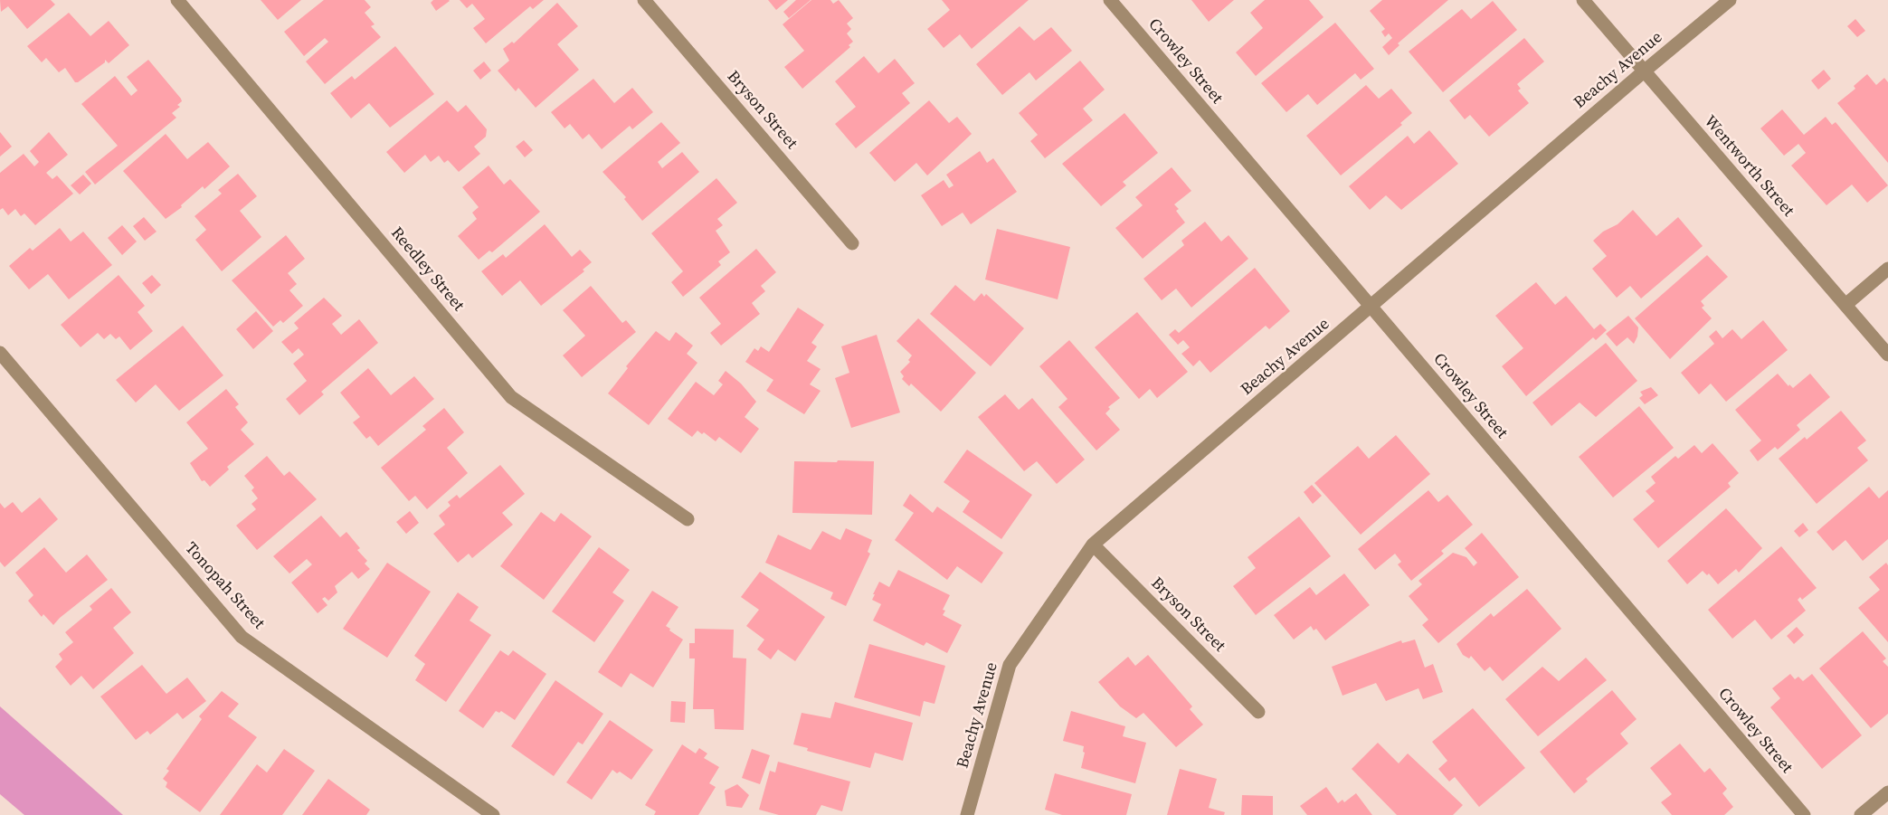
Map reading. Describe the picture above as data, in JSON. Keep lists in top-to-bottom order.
{
  "streets": {
    "street": [
      "Crowley Street",
      "Beachy Avenue",
      "Bryson Street",
      "Wentworth Street",
      "Reedley Street",
      "Tonopah Street"
    ]
  },
  "crossings": [
    ["Crowley Street", "Beachy Avenue"],
    ["Beachy Avenue", "Bryson Street"],
    ["Beachy Avenue", "Wentworth Street"]
  ]
}
